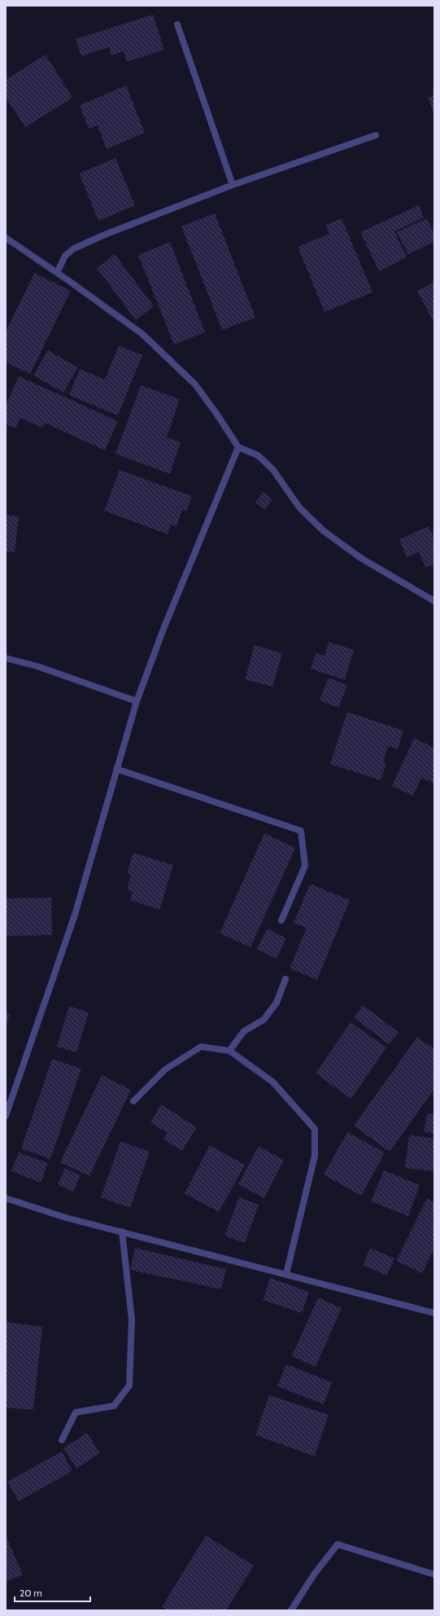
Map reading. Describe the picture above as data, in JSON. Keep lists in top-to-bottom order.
{
  "scale_bar": "20 m"
}
